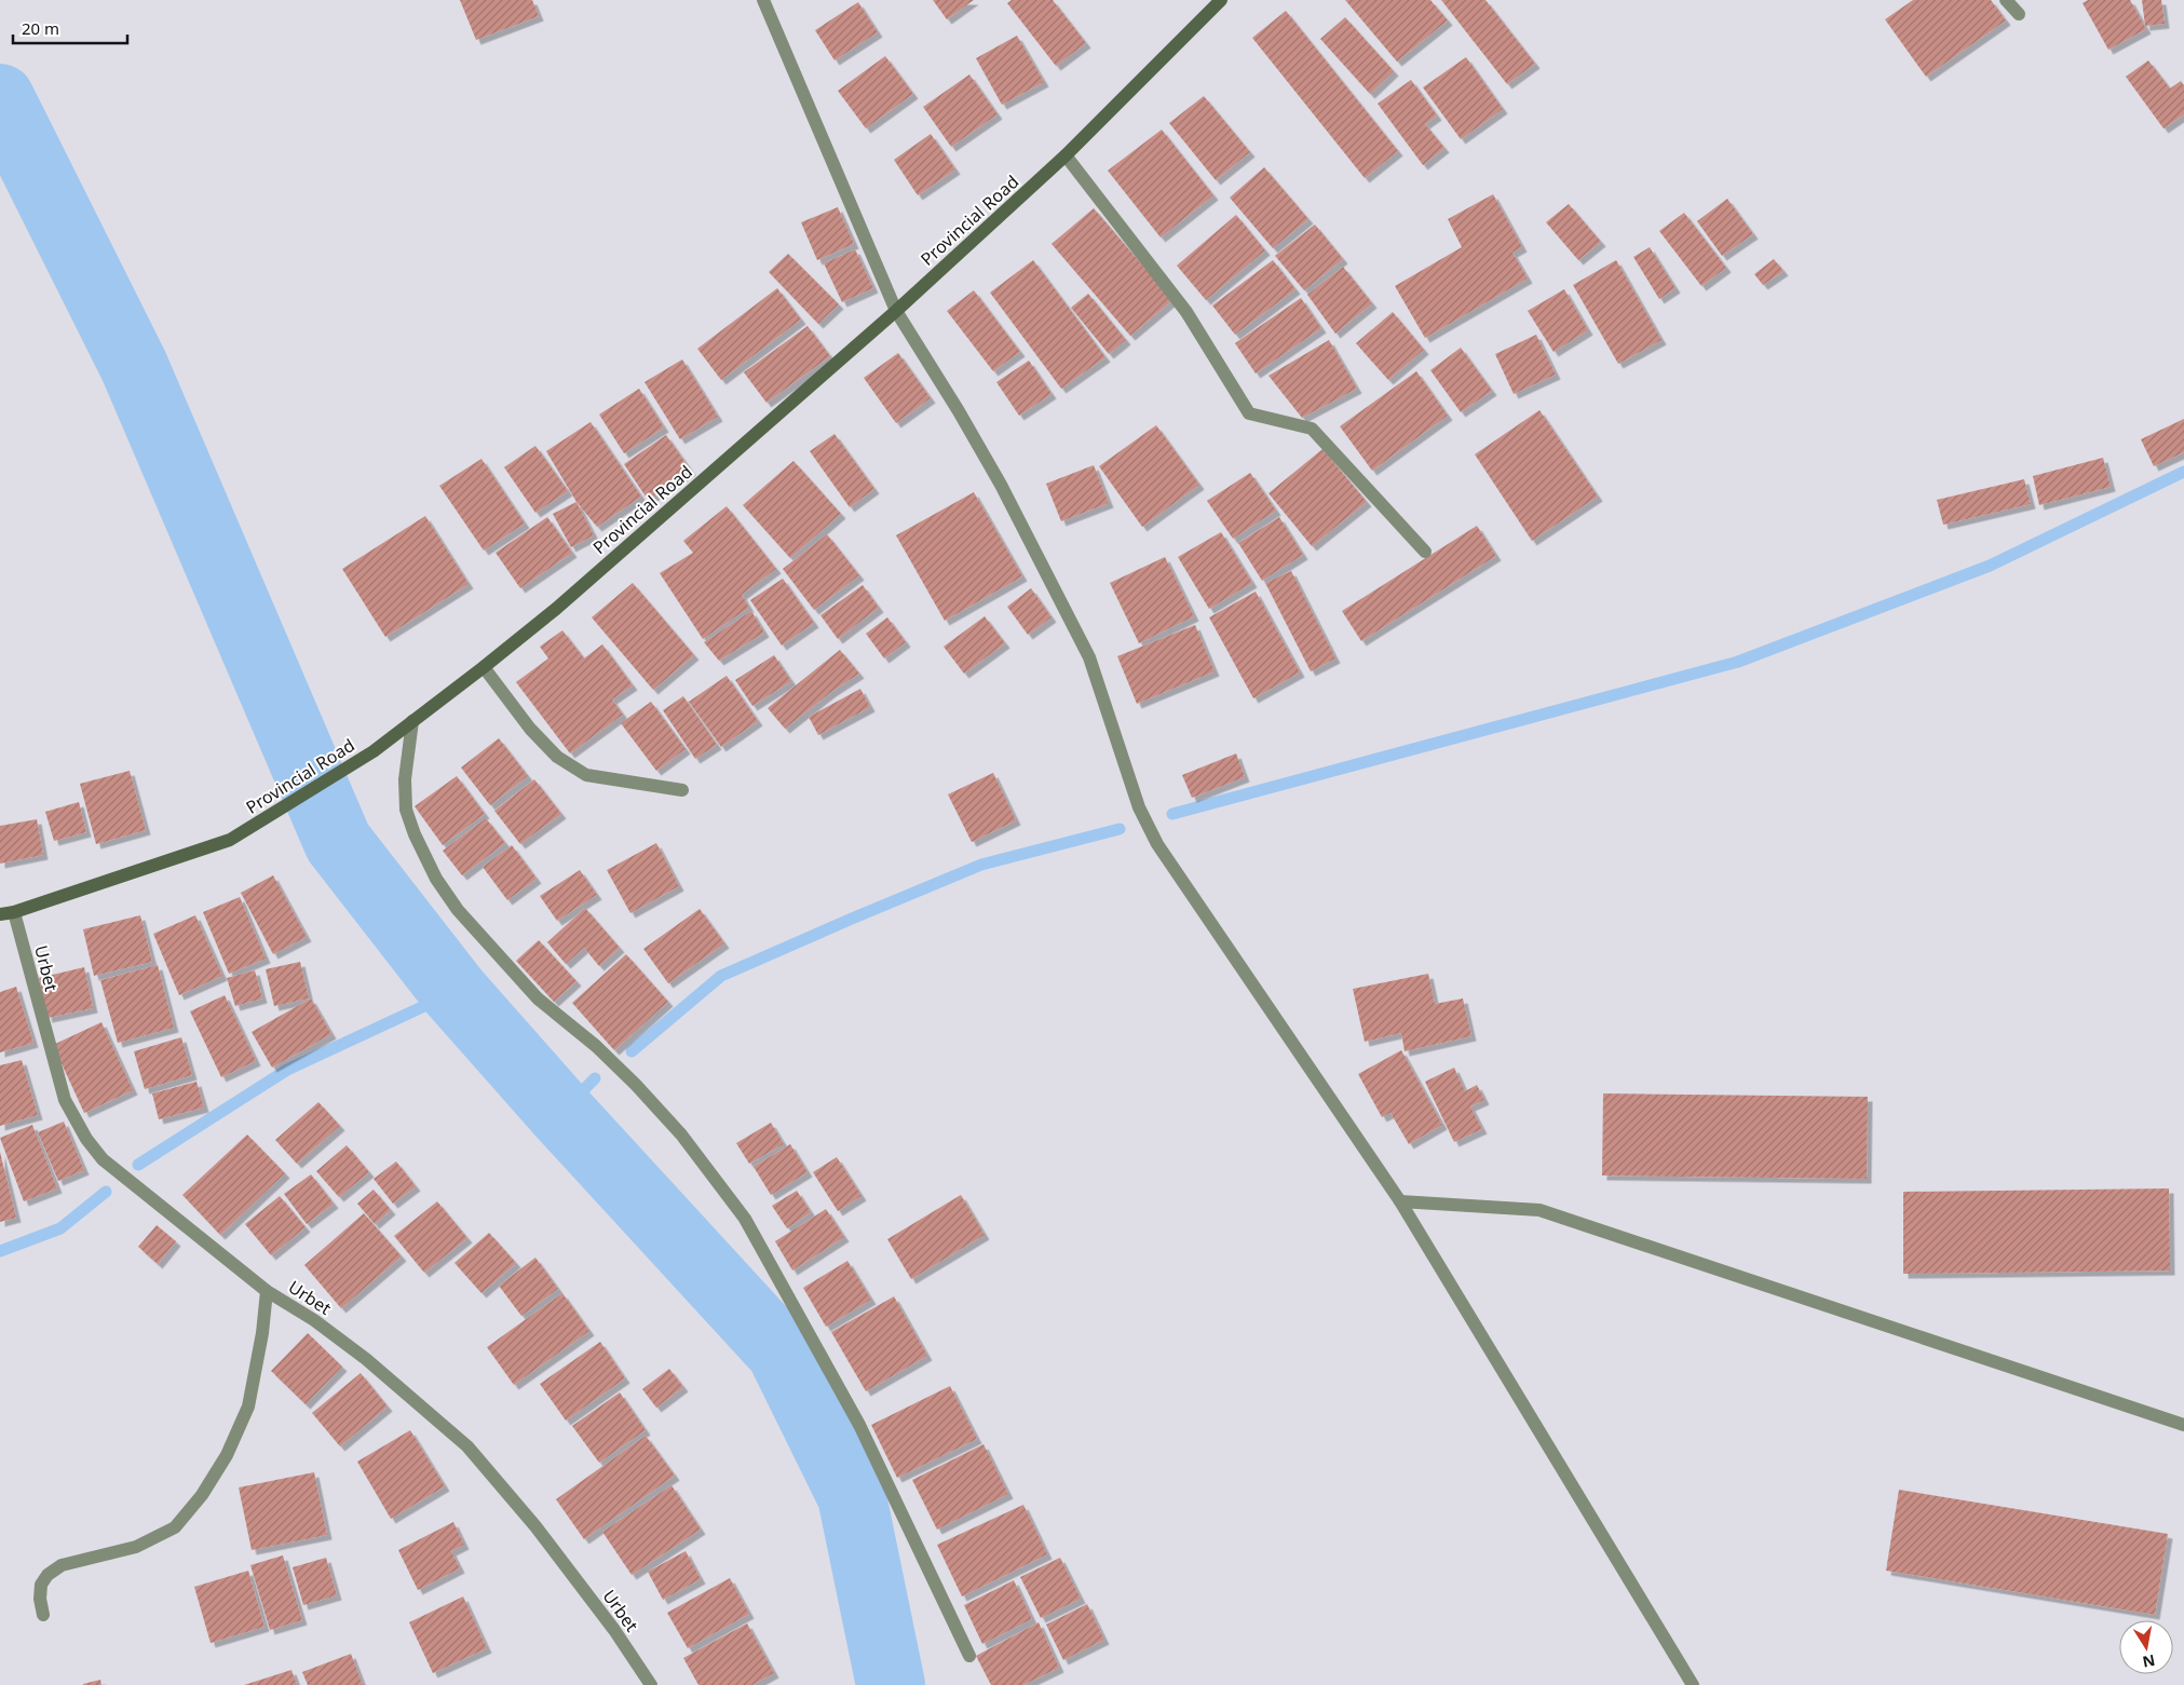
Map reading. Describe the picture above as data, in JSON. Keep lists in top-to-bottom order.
{
  "streets": {
    "main road": ["Provincial Road"],
    "street": ["Urbet"]
  },
  "crossings": [
    ["Provincial Road", "Urbet"]
  ],
  "scale_bar": "20 m",
  "north": "bottom"
}
